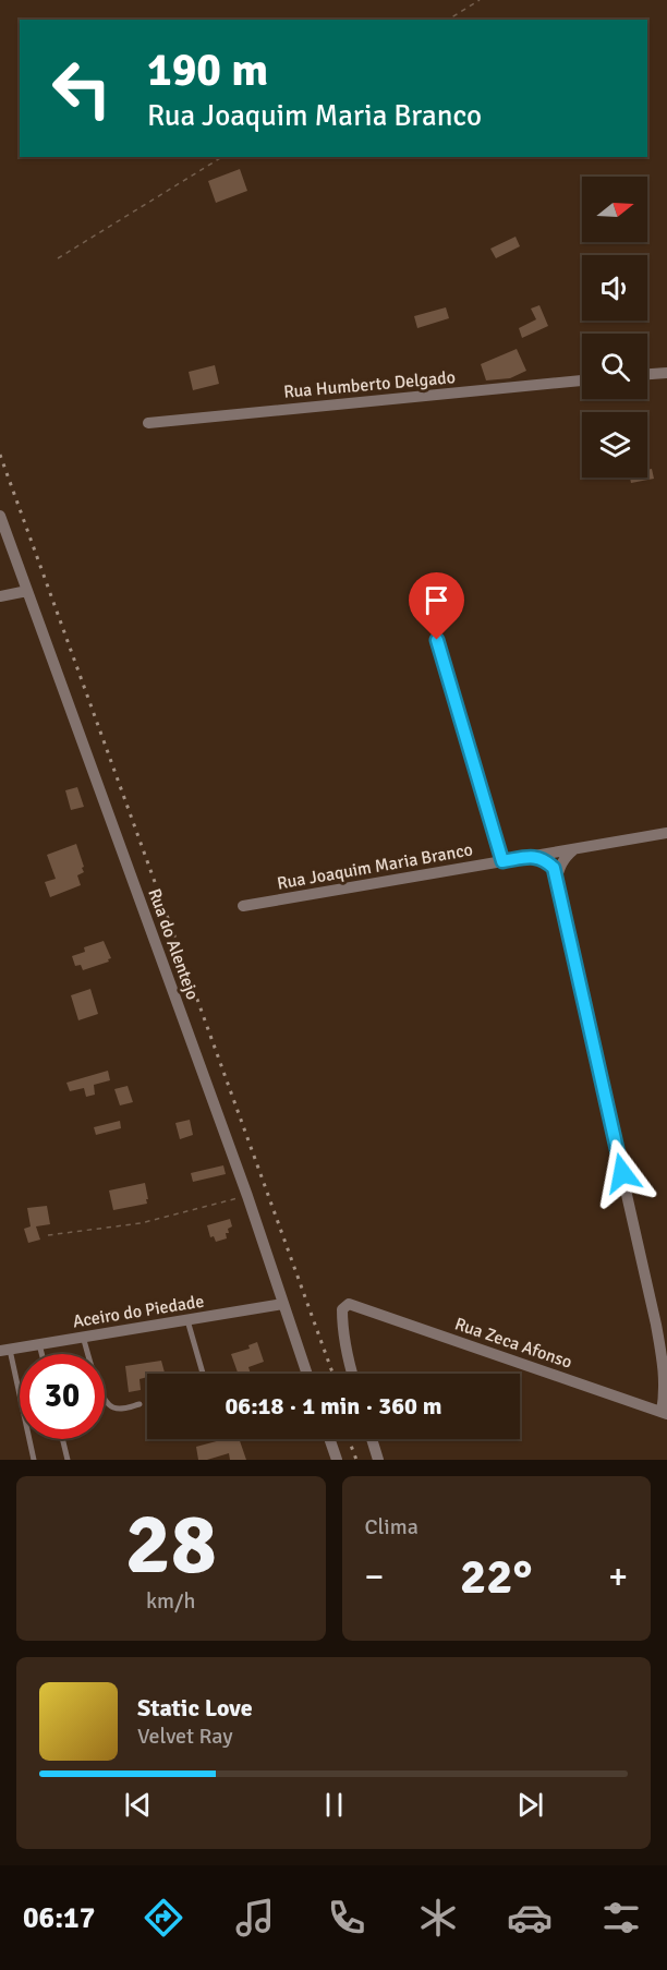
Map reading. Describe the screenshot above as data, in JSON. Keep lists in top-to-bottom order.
{
  "streets": {
    "street": [
      "Rua Humberto Delgado",
      "Rua Joaquim Maria Branco",
      "Rua do Alentejo",
      "Aceiro do Piedade",
      "Rua Zeca Afonso"
    ]
  },
  "crossings": [
    ["Rua do Alentejo", "Aceiro do Piedade"]
  ],
  "north": "right",
  "page": {
    "turn": ["190 m", "Rua Joaquim Maria Branco"],
    "limit": "30",
    "trip": "06:18 · 1 min · 360 m",
    "tile": [
      ["28", "km/h"],
      "Clima"
    ],
    "heat": ["−", "22°", "+"],
    "song": ["Static Love", "Velvet Ray"],
    "tabs": "06:17"
  }
}
